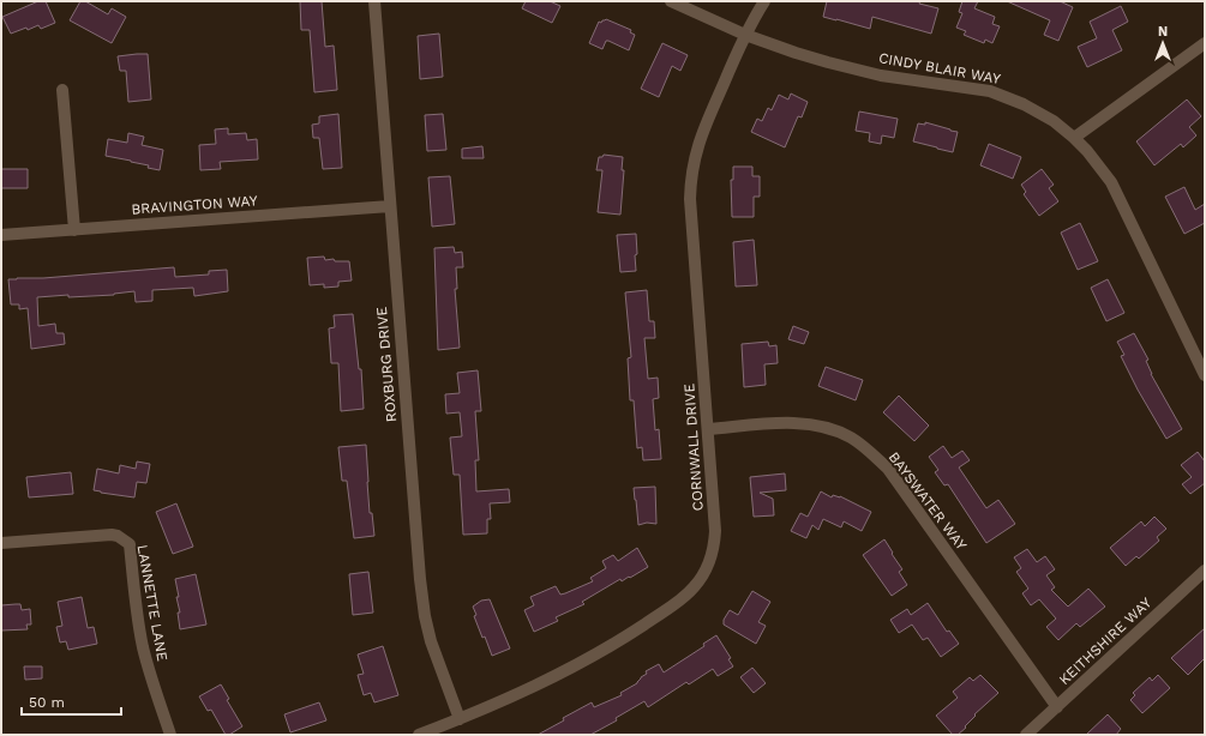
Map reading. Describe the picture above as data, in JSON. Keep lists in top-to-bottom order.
{
  "streets": {
    "street": [
      "CINDY BLAIR WAY",
      "BRAVINGTON WAY",
      "ROXBURG DRIVE",
      "CORNWALL DRIVE",
      "BAYSWATER WAY",
      "LANNETTE LANE",
      "KEITHSHIRE WAY"
    ]
  },
  "crossings": [
    ["CINDY BLAIR WAY", "CORNWALL DRIVE"],
    ["BRAVINGTON WAY", "ROXBURG DRIVE"],
    ["ROXBURG DRIVE", "CORNWALL DRIVE"],
    ["CORNWALL DRIVE", "BAYSWATER WAY"],
    ["BAYSWATER WAY", "KEITHSHIRE WAY"]
  ],
  "scale_bar": "50 m",
  "north": "top"
}
